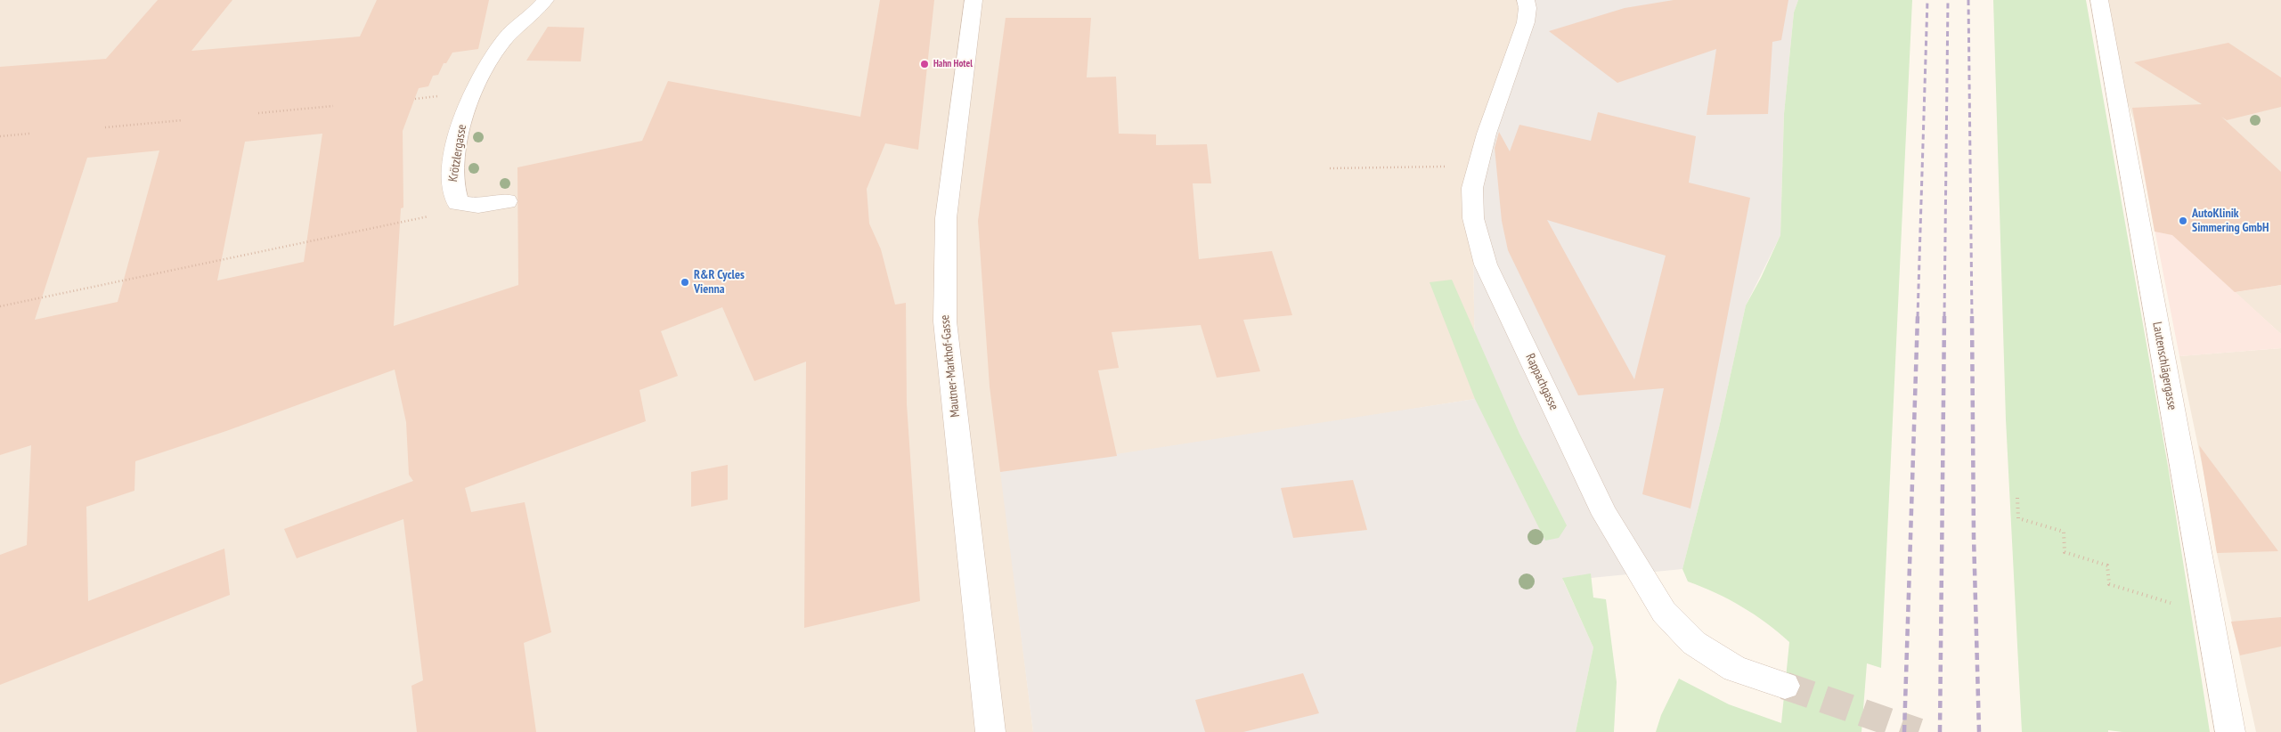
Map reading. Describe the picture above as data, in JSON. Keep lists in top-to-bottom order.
{
  "streets": {
    "street": [
      "Krötzlergasse",
      "Mautner-Markhof-Gasse",
      "Lautenschlägergasse",
      "Rappachgasse"
    ]
  },
  "places": ["Hahn Hotel", "AutoKlinik Simmering GmbH", "R&R Cycles Vienna"]
}
